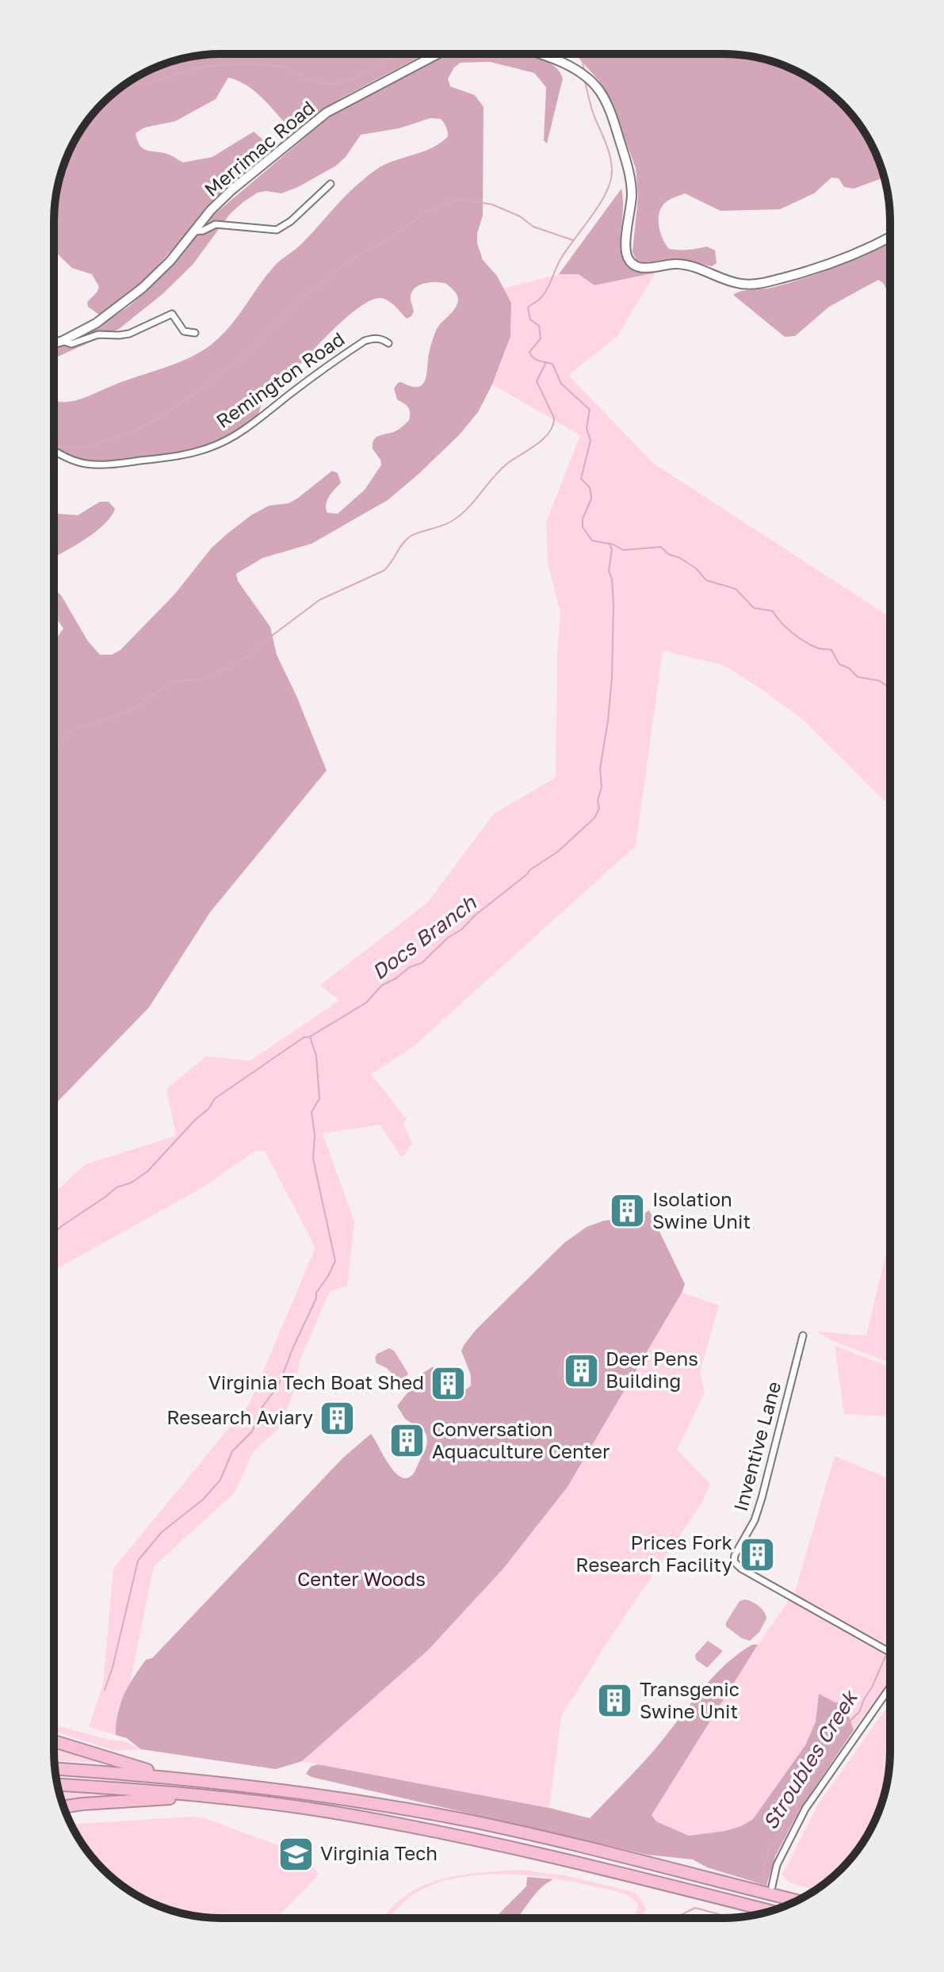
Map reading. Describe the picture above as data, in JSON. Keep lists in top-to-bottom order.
{
  "streets": {
    "street": ["Merrimac Road", "Remington Road", "Inventive Lane"]
  },
  "water": ["Docs Branch", "Stroubles Creek"],
  "parks": ["Center Woods"],
  "places": {
    "building": [
      "Isolation Swine Unit",
      "Deer Pens Building",
      "Virginia Tech Boat Shed",
      "Research Aviary",
      "Conversation Aquaculture Center",
      "Prices Fork Research Facility",
      "Transgenic Swine Unit"
    ],
    "school or university": ["Virginia Tech"]
  }
}
